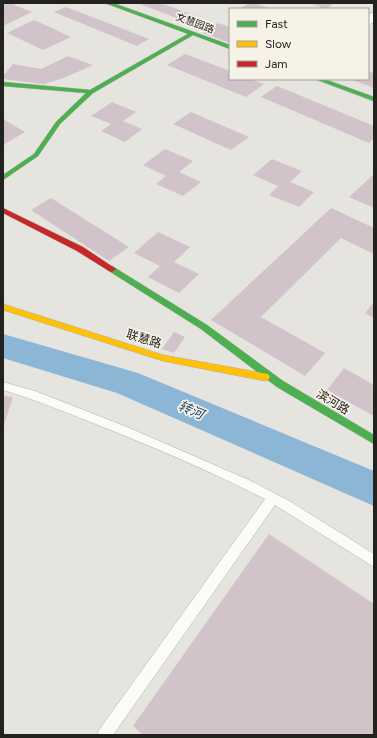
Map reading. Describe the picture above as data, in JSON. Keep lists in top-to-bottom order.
{
  "streets": {
    "street": ["文慧园路", "联慧路", "滨河路"]
  },
  "crossings": [
    ["联慧路", "滨河路"]
  ],
  "water": ["转河"],
  "legend": ["Fast", "Slow", "Jam"]
}
